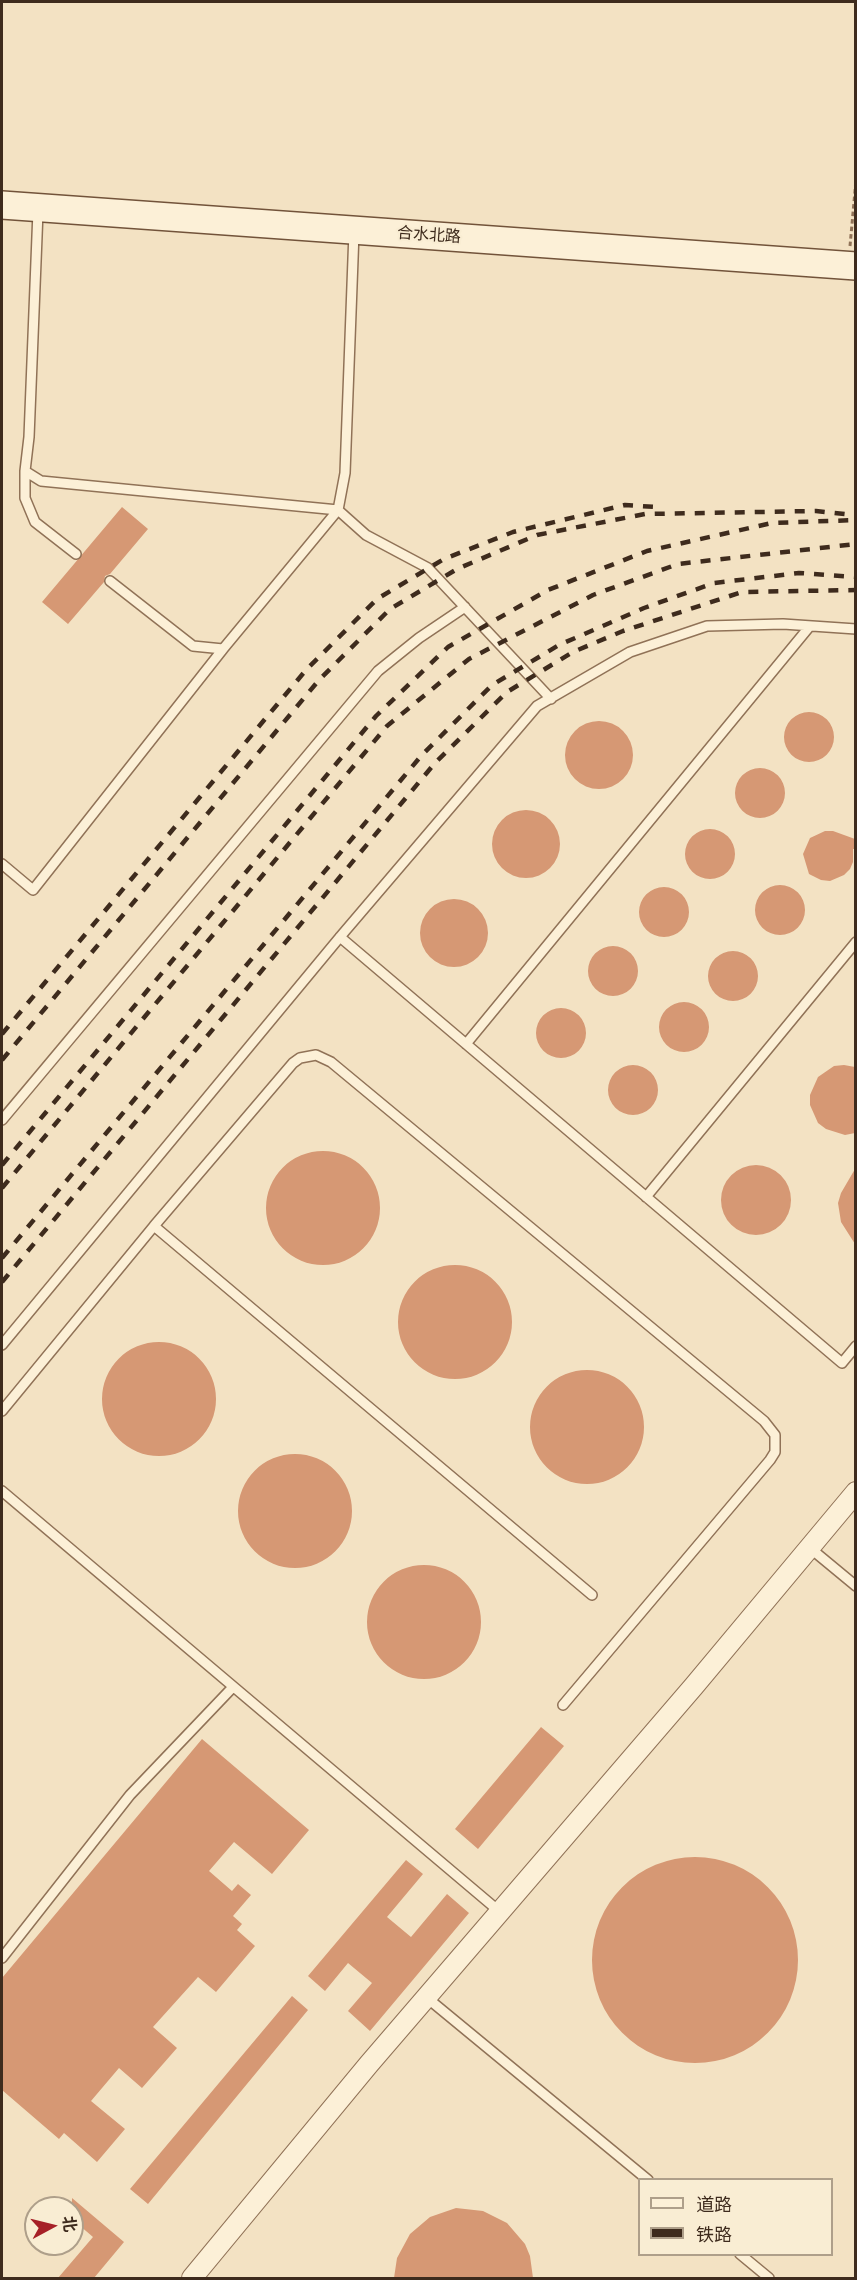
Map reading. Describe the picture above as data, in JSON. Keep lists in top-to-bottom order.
{
  "streets": {
    "street": ["合水北路"]
  },
  "legend": ["道路", "铁路"],
  "north": "right"
}
